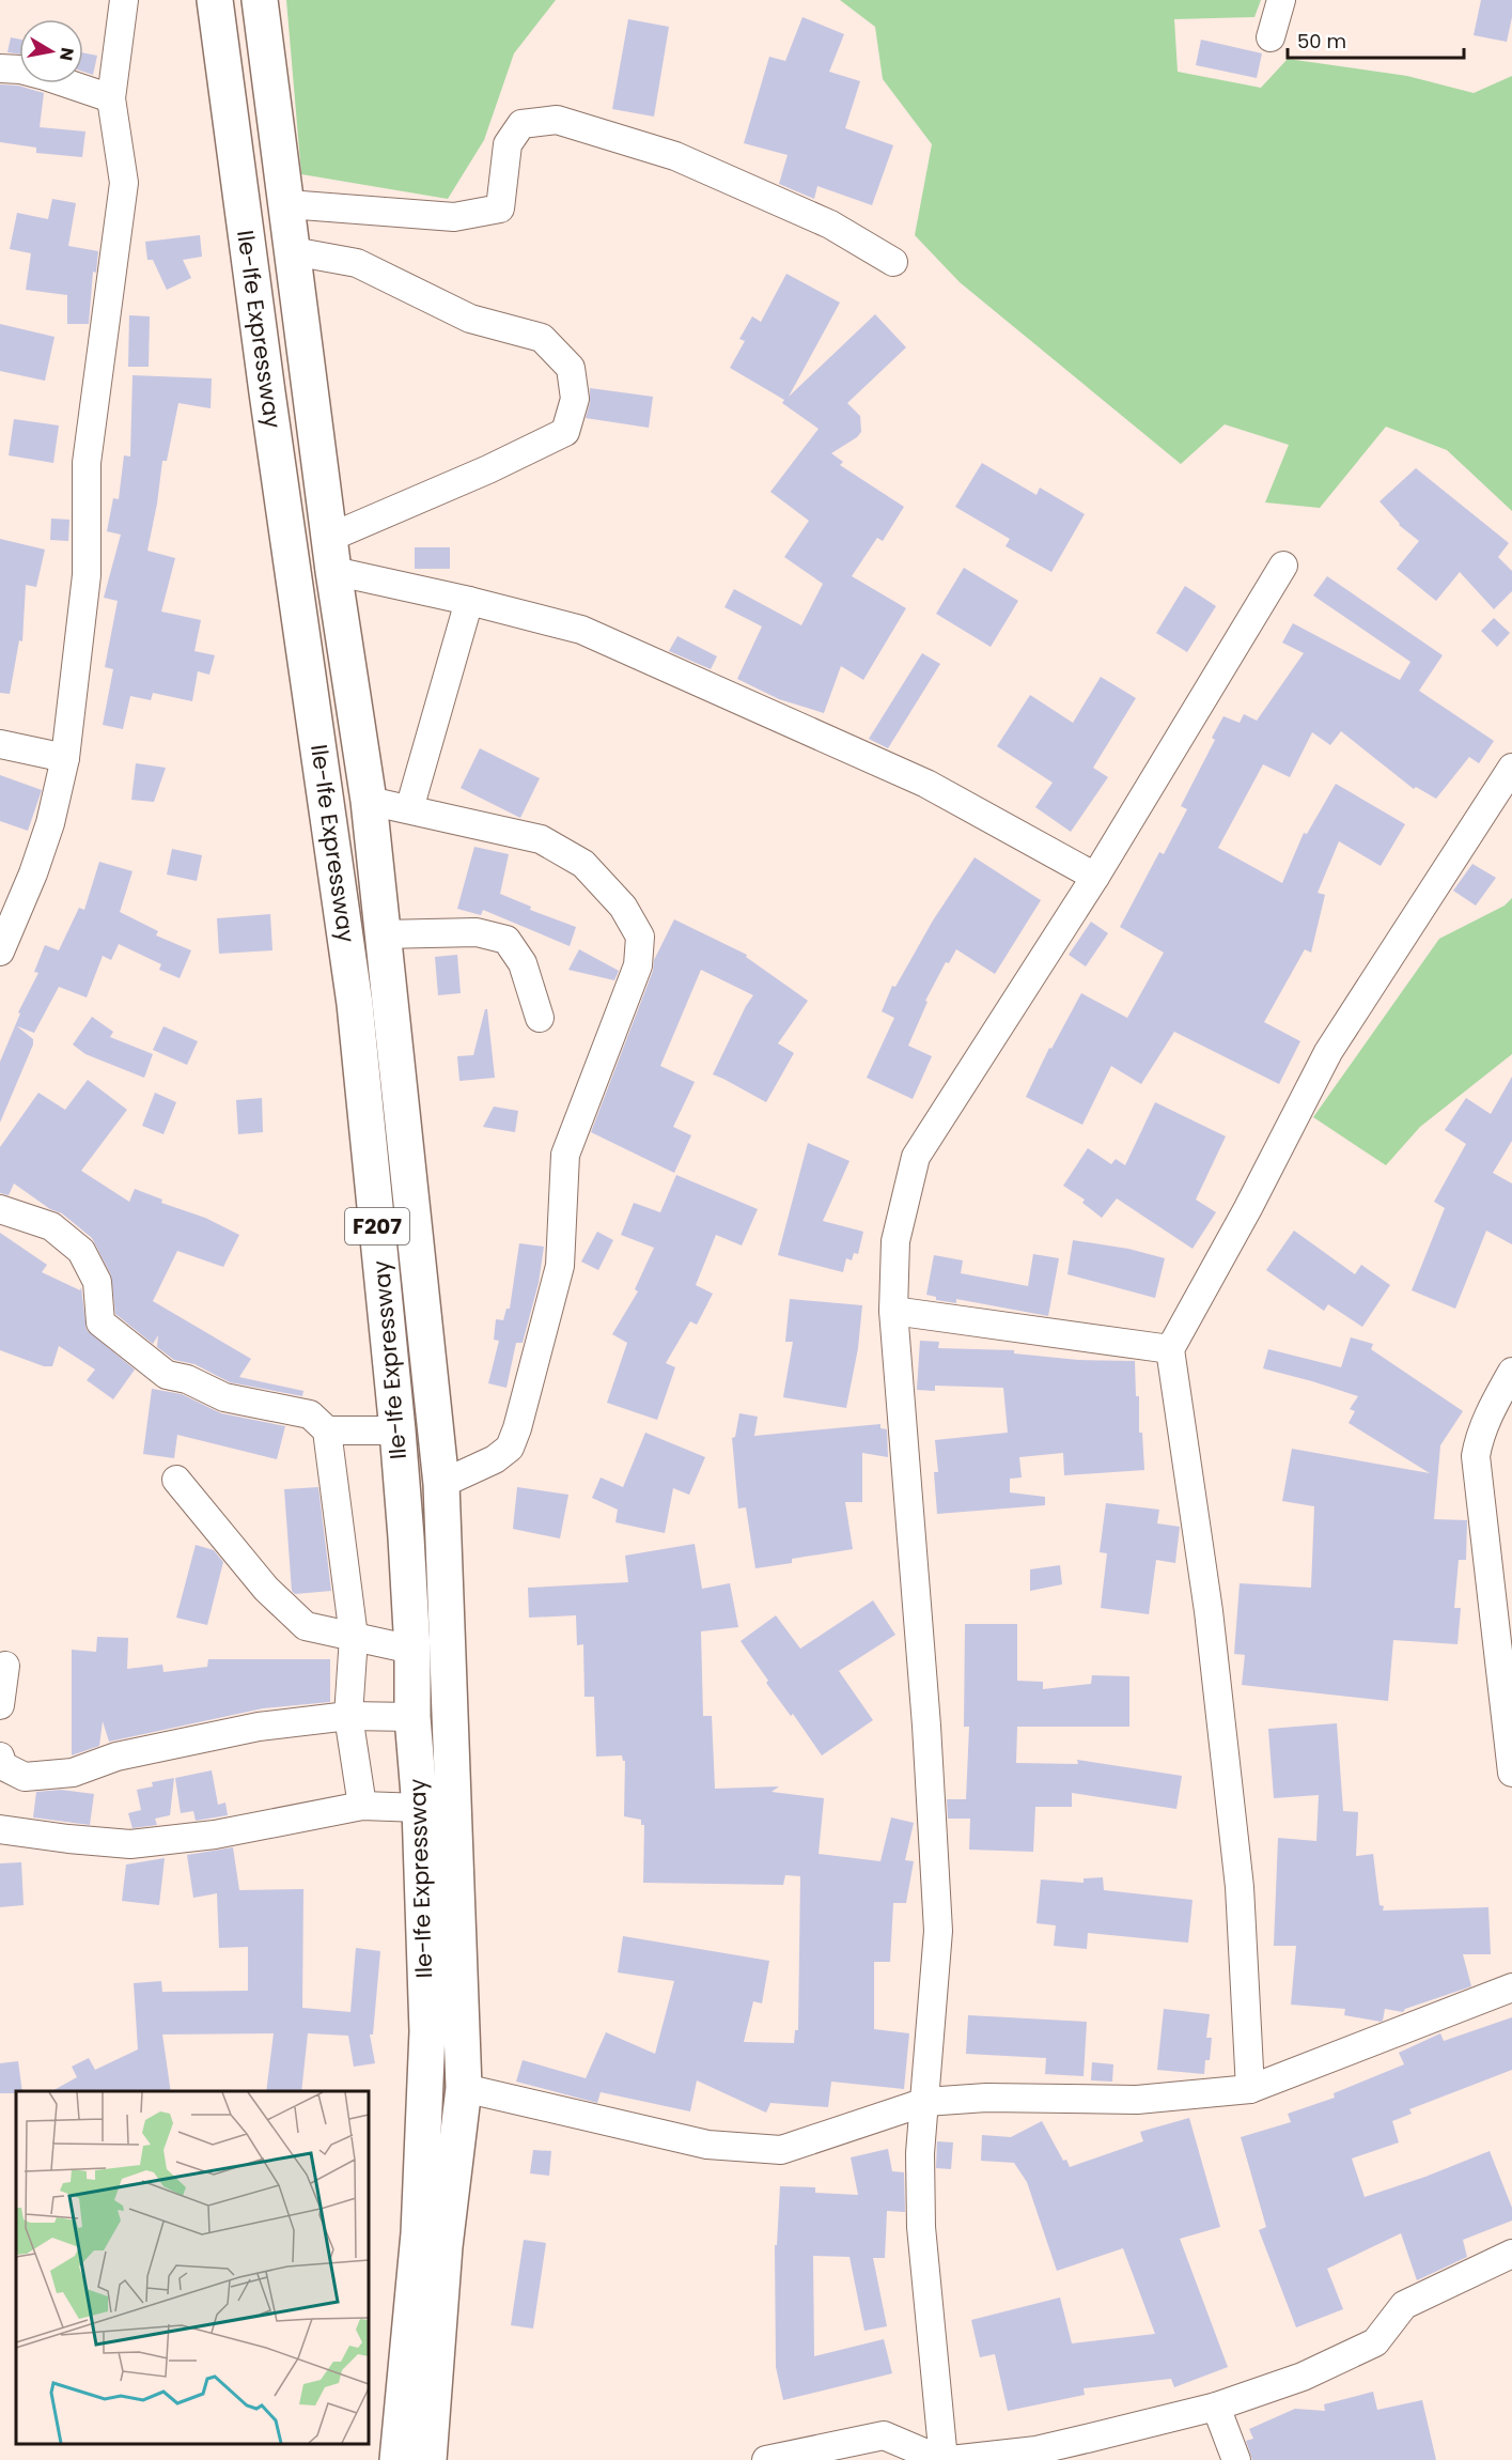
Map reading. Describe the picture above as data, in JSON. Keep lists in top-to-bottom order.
{
  "streets": {
    "main road": ["Ile-Ife Expressway", "F207"]
  },
  "scale_bar": "50 m",
  "north": "right"
}
